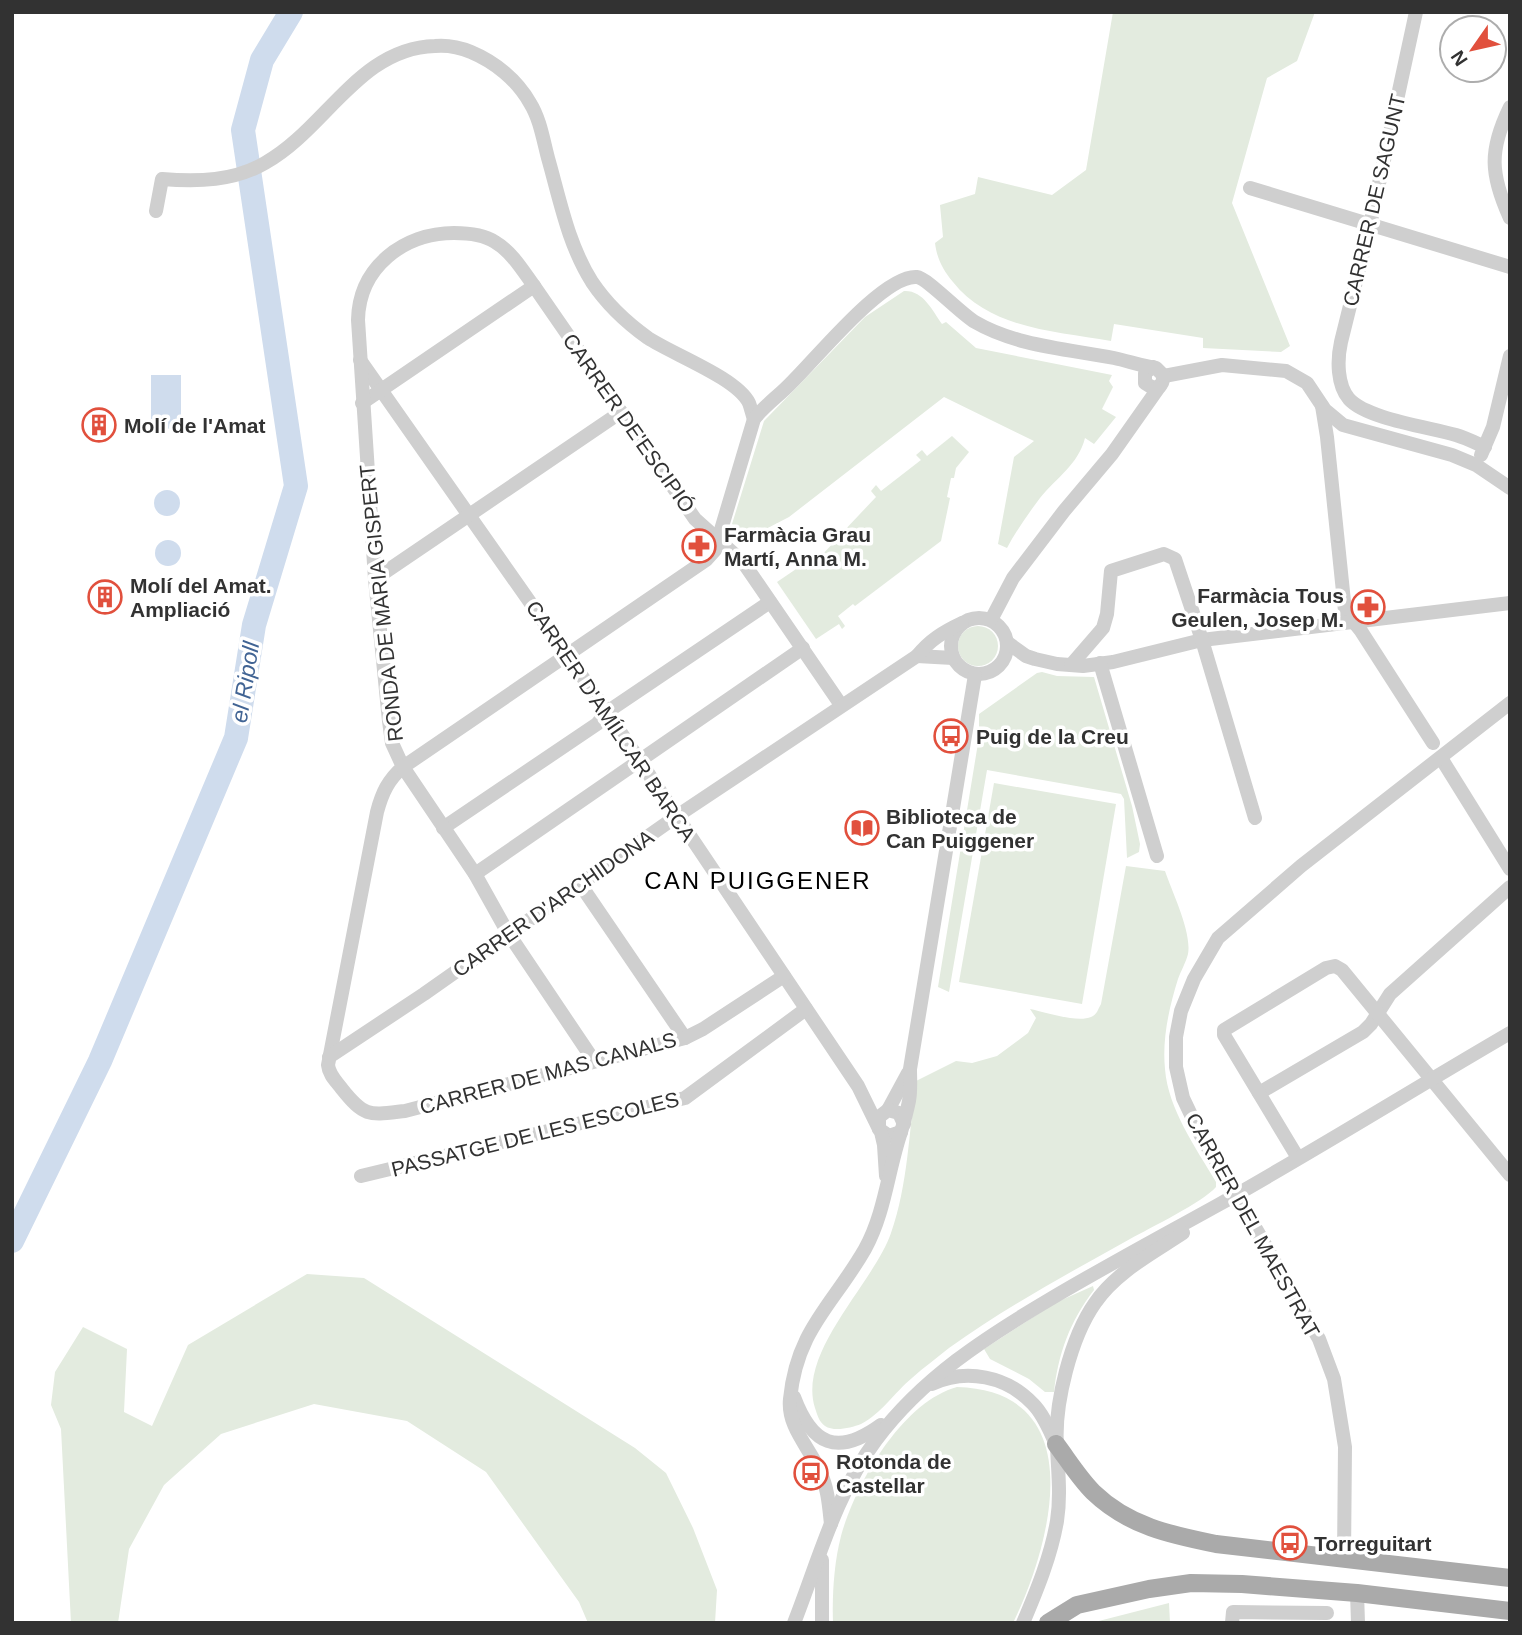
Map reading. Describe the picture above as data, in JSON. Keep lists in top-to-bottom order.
{
  "streets": {
    "street": [
      "CARRER DE SAGUNT",
      "CARRER DE'ESCIPIÓ",
      "RONDA DE MARIA GISPERT",
      "CARRER D'AMÍLCAR BARCA",
      "CARRER D'ARCHIDONA",
      "CARRER DE MAS CANALS",
      "PASSATGE DE LES ESCOLES",
      "CARRER DEL MAESTRAT"
    ]
  },
  "crossings": [
    ["CARRER DE'ESCIPIÓ", "RONDA DE MARIA GISPERT"],
    ["CARRER DE'ESCIPIÓ", "CARRER D'ARCHIDONA"],
    ["RONDA DE MARIA GISPERT", "CARRER D'AMÍLCAR BARCA"],
    ["RONDA DE MARIA GISPERT", "CARRER D'ARCHIDONA"],
    ["RONDA DE MARIA GISPERT", "CARRER DE MAS CANALS"],
    ["CARRER D'AMÍLCAR BARCA", "CARRER D'ARCHIDONA"],
    ["CARRER D'AMÍLCAR BARCA", "CARRER DE MAS CANALS"],
    ["CARRER D'AMÍLCAR BARCA", "PASSATGE DE LES ESCOLES"],
    ["CARRER D'ARCHIDONA", "CARRER DE MAS CANALS"]
  ],
  "districts": ["CAN PUIGGENER"],
  "water": ["el Ripoll"],
  "places": {
    "building": ["Molí de l'Amat", "Molí del Amat. Ampliació"],
    "pharmacy": ["Farmàcia Grau Martí, Anna M.", "Farmàcia Tous Geulen, Josep M."],
    "bus stop": ["Puig de la Creu", "Rotonda de Castellar", "Torreguitart"],
    "library": ["Biblioteca de Can Puiggener"]
  },
  "north": "bottom left"
}
